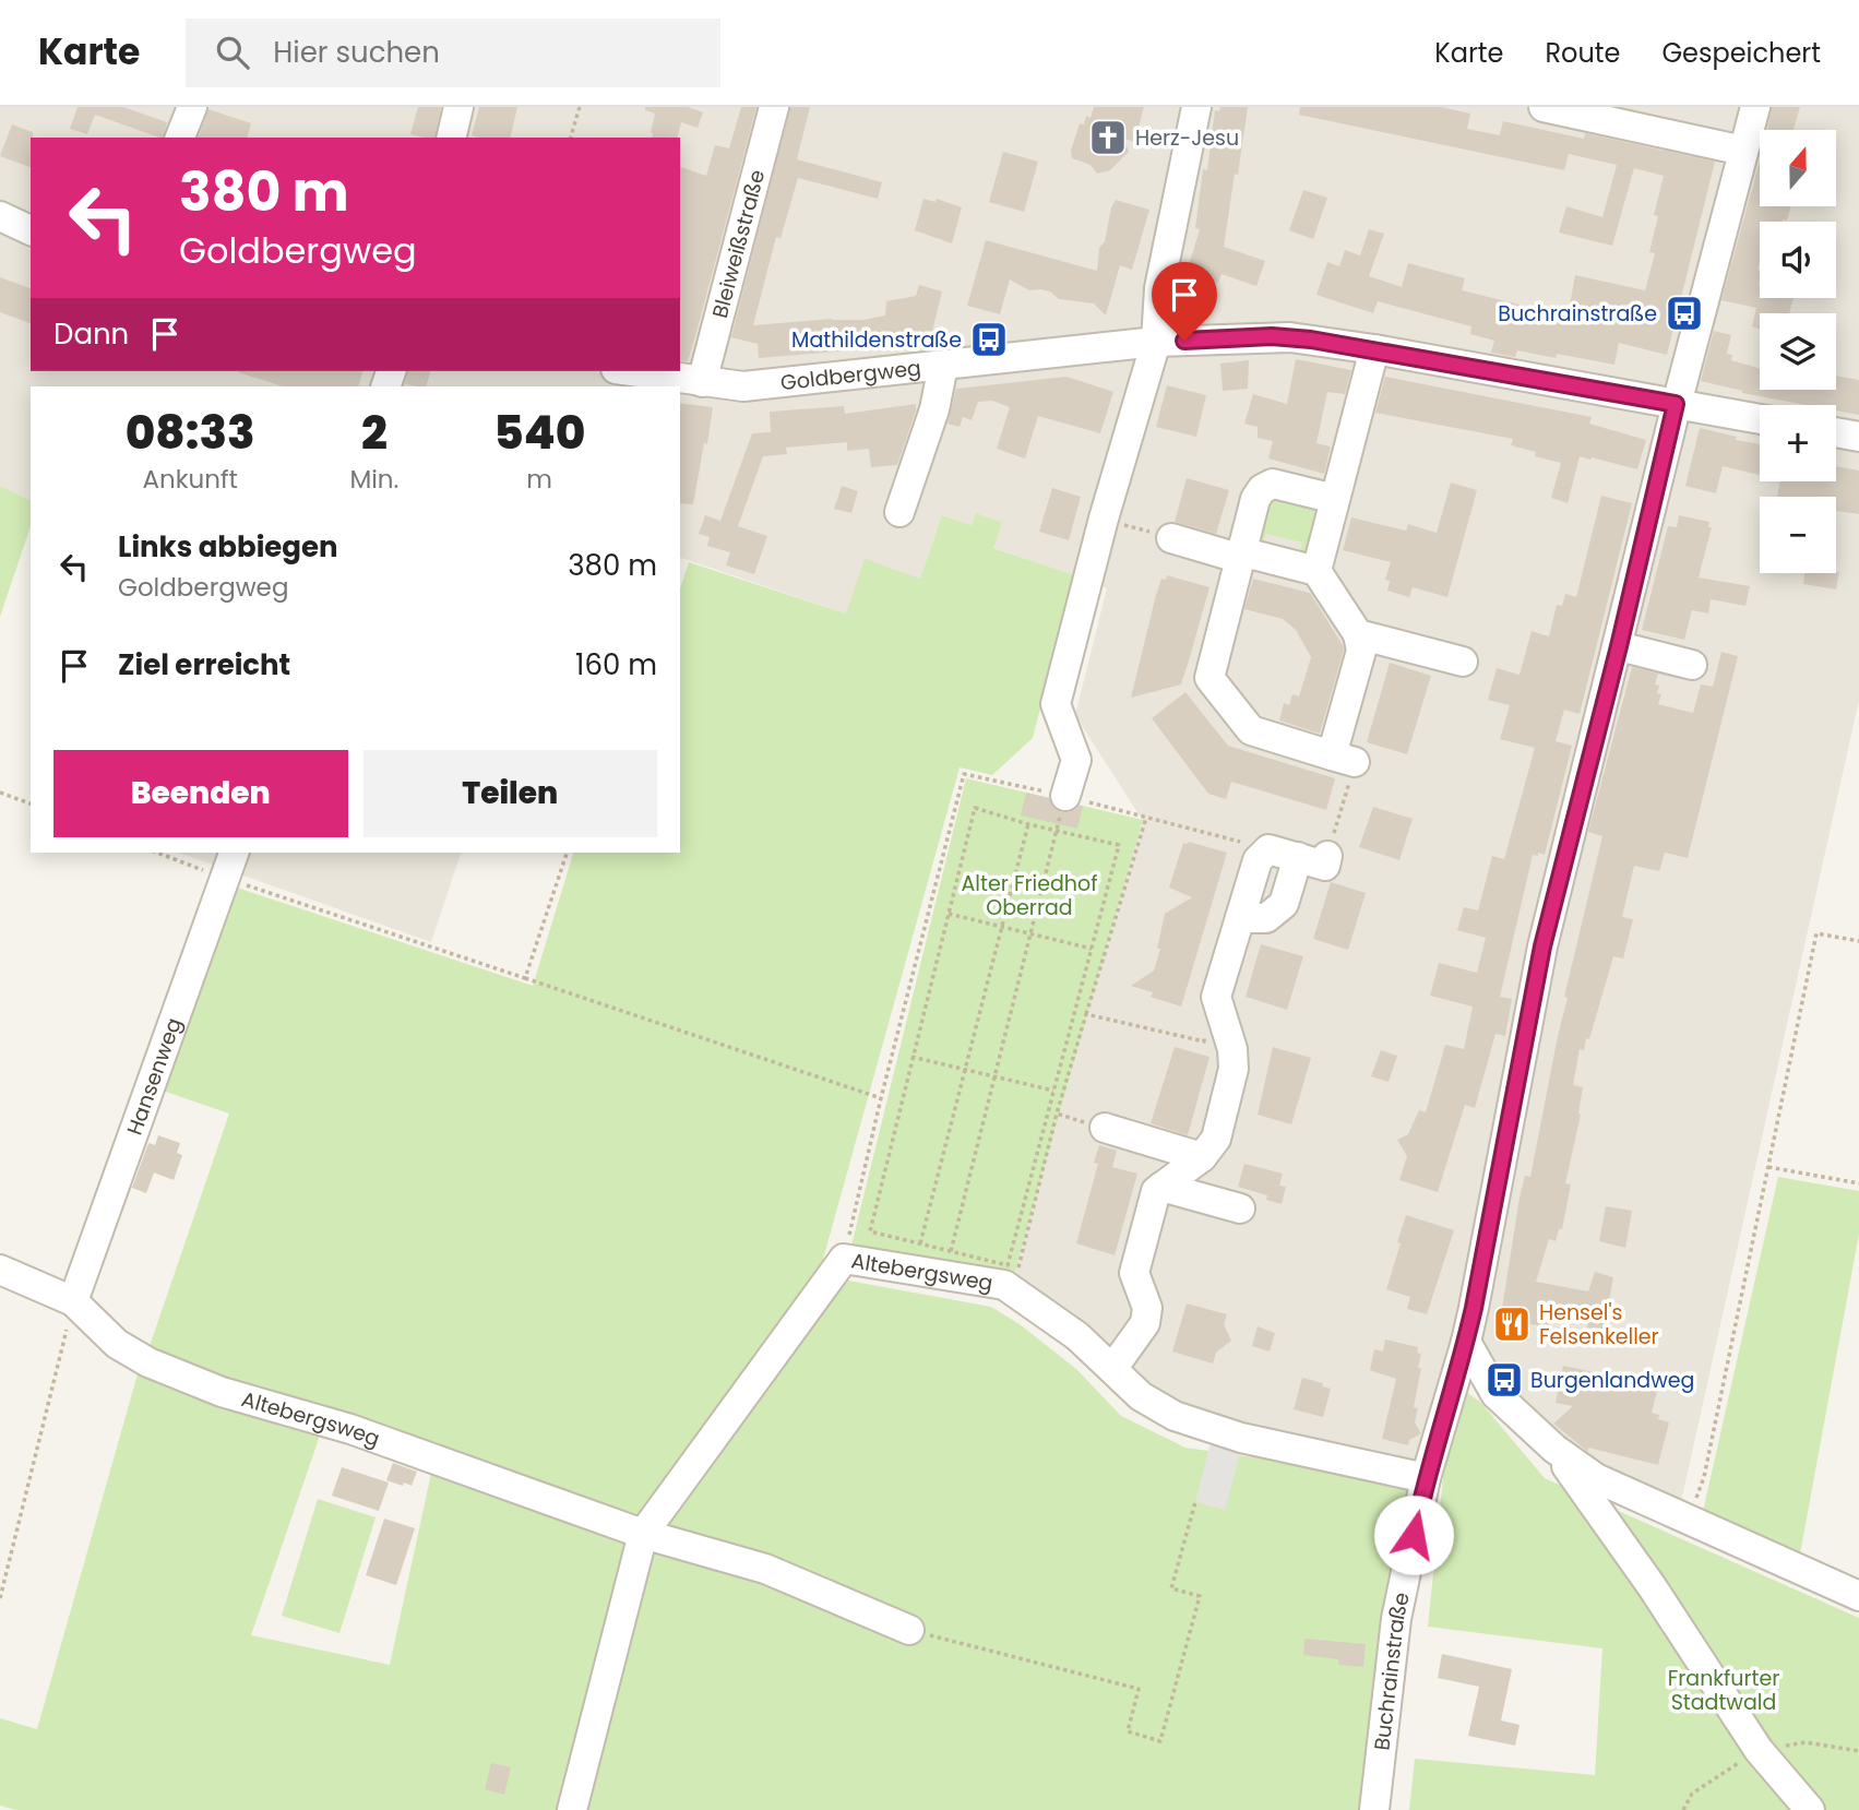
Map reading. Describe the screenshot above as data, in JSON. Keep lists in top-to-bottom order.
{
  "streets": {
    "street": [
      "Bleiweißstraße",
      "Goldbergweg",
      "Hansenweg",
      "Altebergsweg",
      "Buchrainstraße"
    ]
  },
  "crossings": [
    ["Bleiweißstraße", "Goldbergweg"],
    ["Goldbergweg", "Buchrainstraße"],
    ["Hansenweg", "Altebergsweg"],
    ["Altebergsweg", "Buchrainstraße"]
  ],
  "parks": ["Alter Friedhof Oberrad", "Frankfurter Stadtwald"],
  "places": {
    "church": ["Herz-Jesu"],
    "bus stop": ["Buchrainstraße", "Mathildenstraße", "Burgenlandweg"],
    "restaurant": ["Hensel's Felsenkeller"]
  },
  "north": "top",
  "page": {
    "header": "Karte",
    "search": "Hier suchen",
    "nav": ["Karte", "Route", "Gespeichert"],
    "map_buttons": ["+", "−"],
    "turn": ["380 m", "Goldbergweg"],
    "then": "Dann",
    "eta": [
      "08:33",
      "Ankunft",
      "2",
      "Min.",
      "540",
      "m"
    ],
    "list": [
      {
        "name": "Links abbiegen",
        "note": "Goldbergweg",
        "value": "380 m"
      },
      {
        "name": "Ziel erreicht",
        "value": "160 m"
      }
    ],
    "buttons": ["Beenden", "Teilen"]
  }
}
